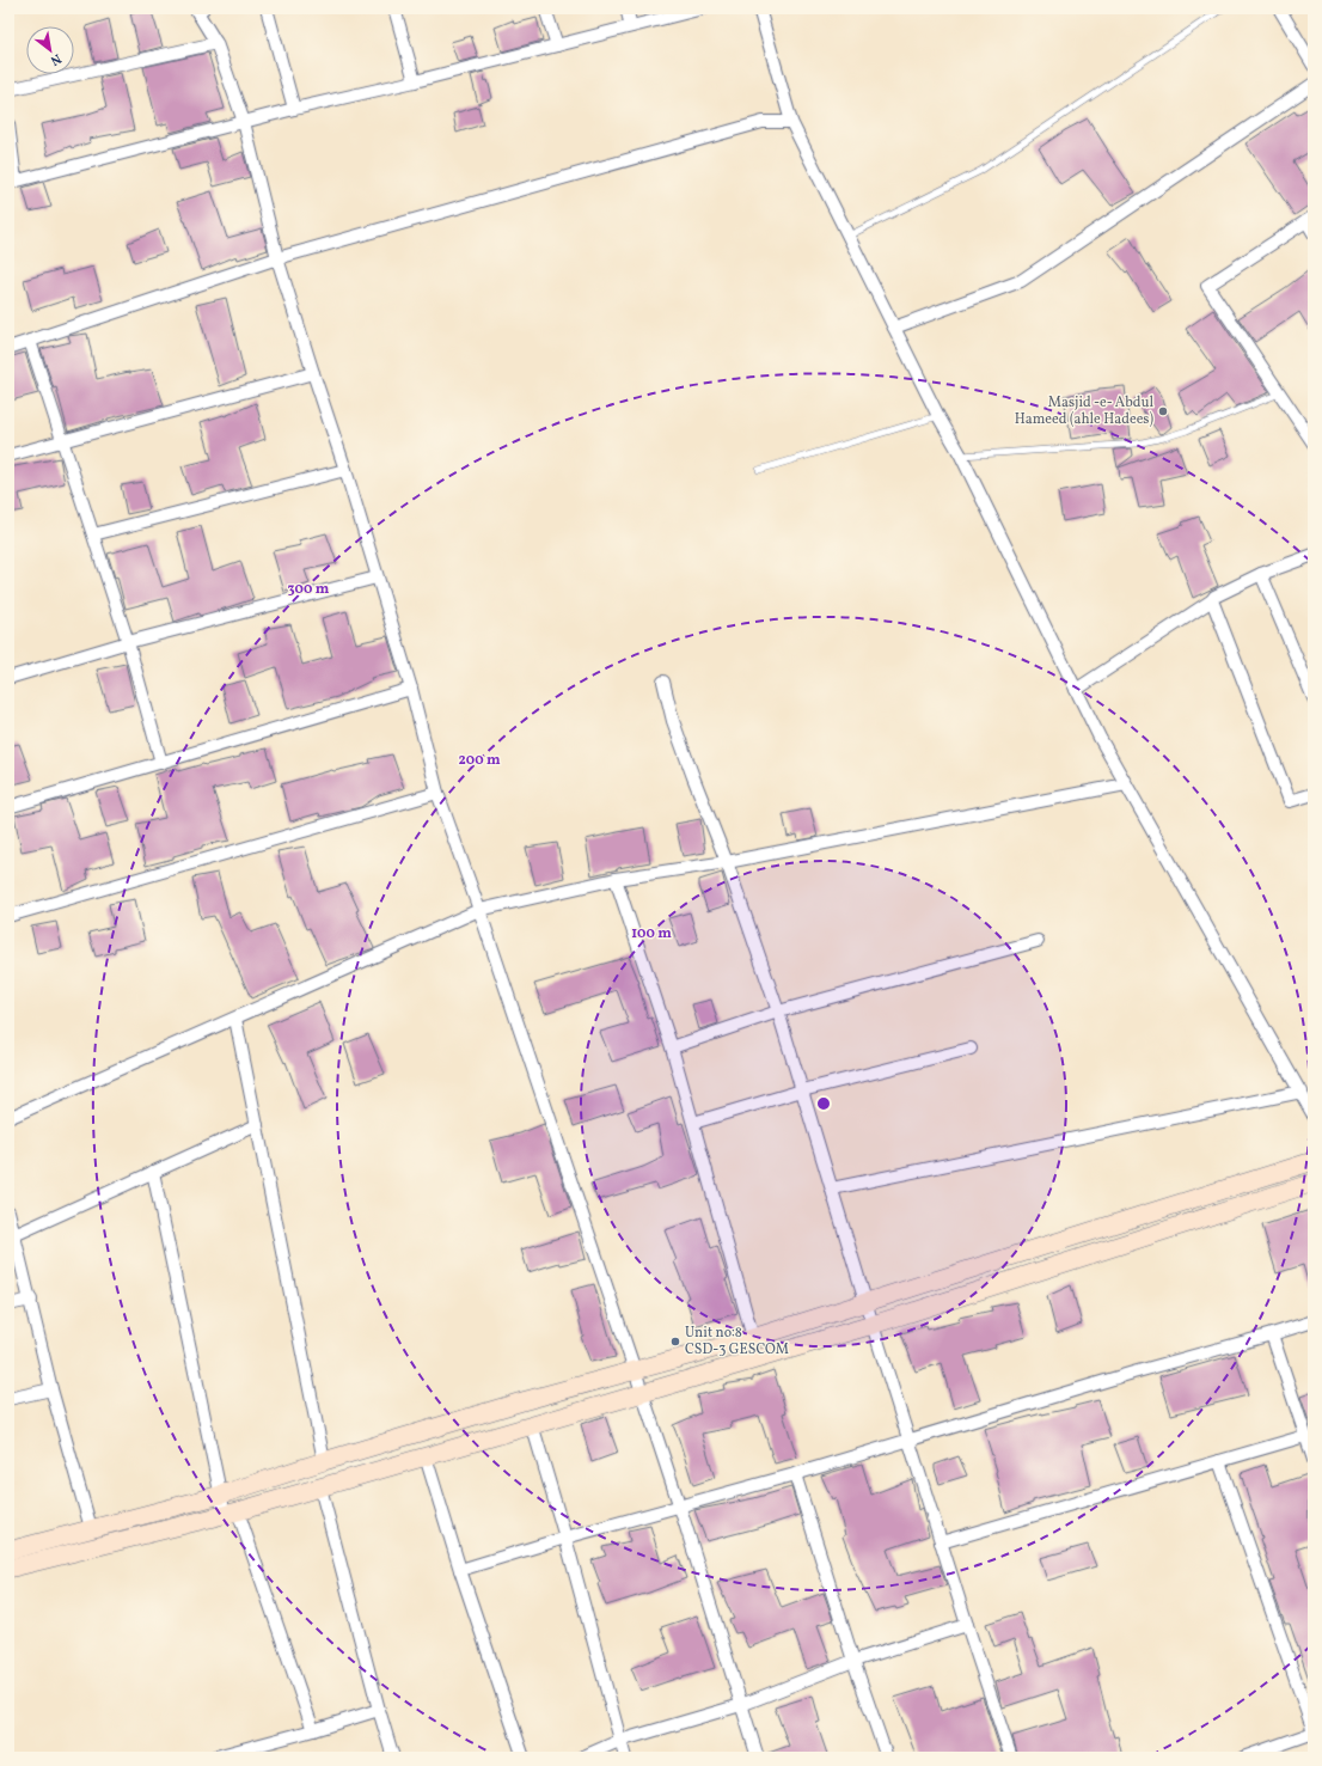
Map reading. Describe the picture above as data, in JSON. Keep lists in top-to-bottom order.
{
  "places": ["Masjid -e- Abdul Hameed (ahle Hadees)", "Unit no:8 CSD-3 GESCOM"],
  "north": "bottom right",
  "rings": ["300 m", "200 m", "100 m"]
}
